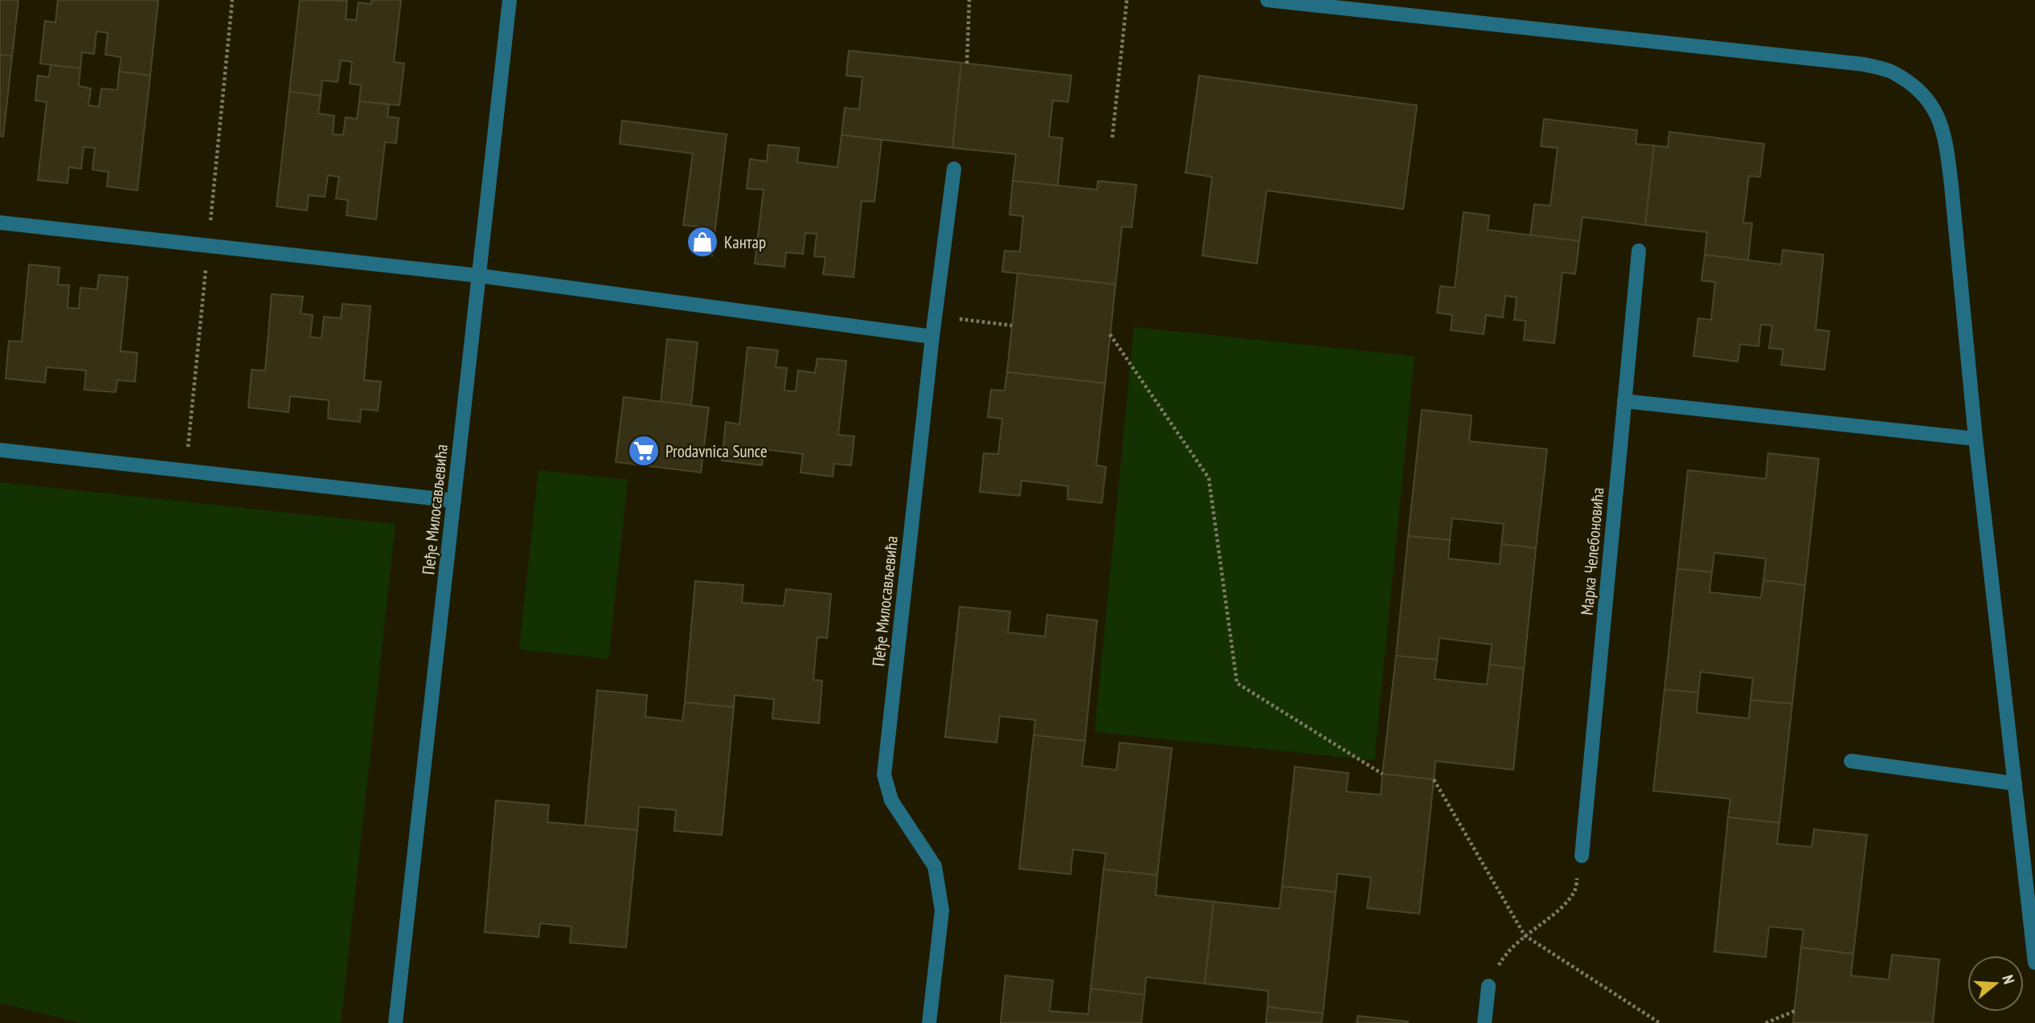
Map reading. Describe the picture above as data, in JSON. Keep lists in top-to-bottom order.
{
  "streets": {
    "street": ["Пеђе Милосављевића", "Марка Челебоновића"]
  },
  "places": {
    "shop": ["Кантар"],
    "supermarket": ["Prodavnica Sunce"]
  },
  "north": "right"
}
